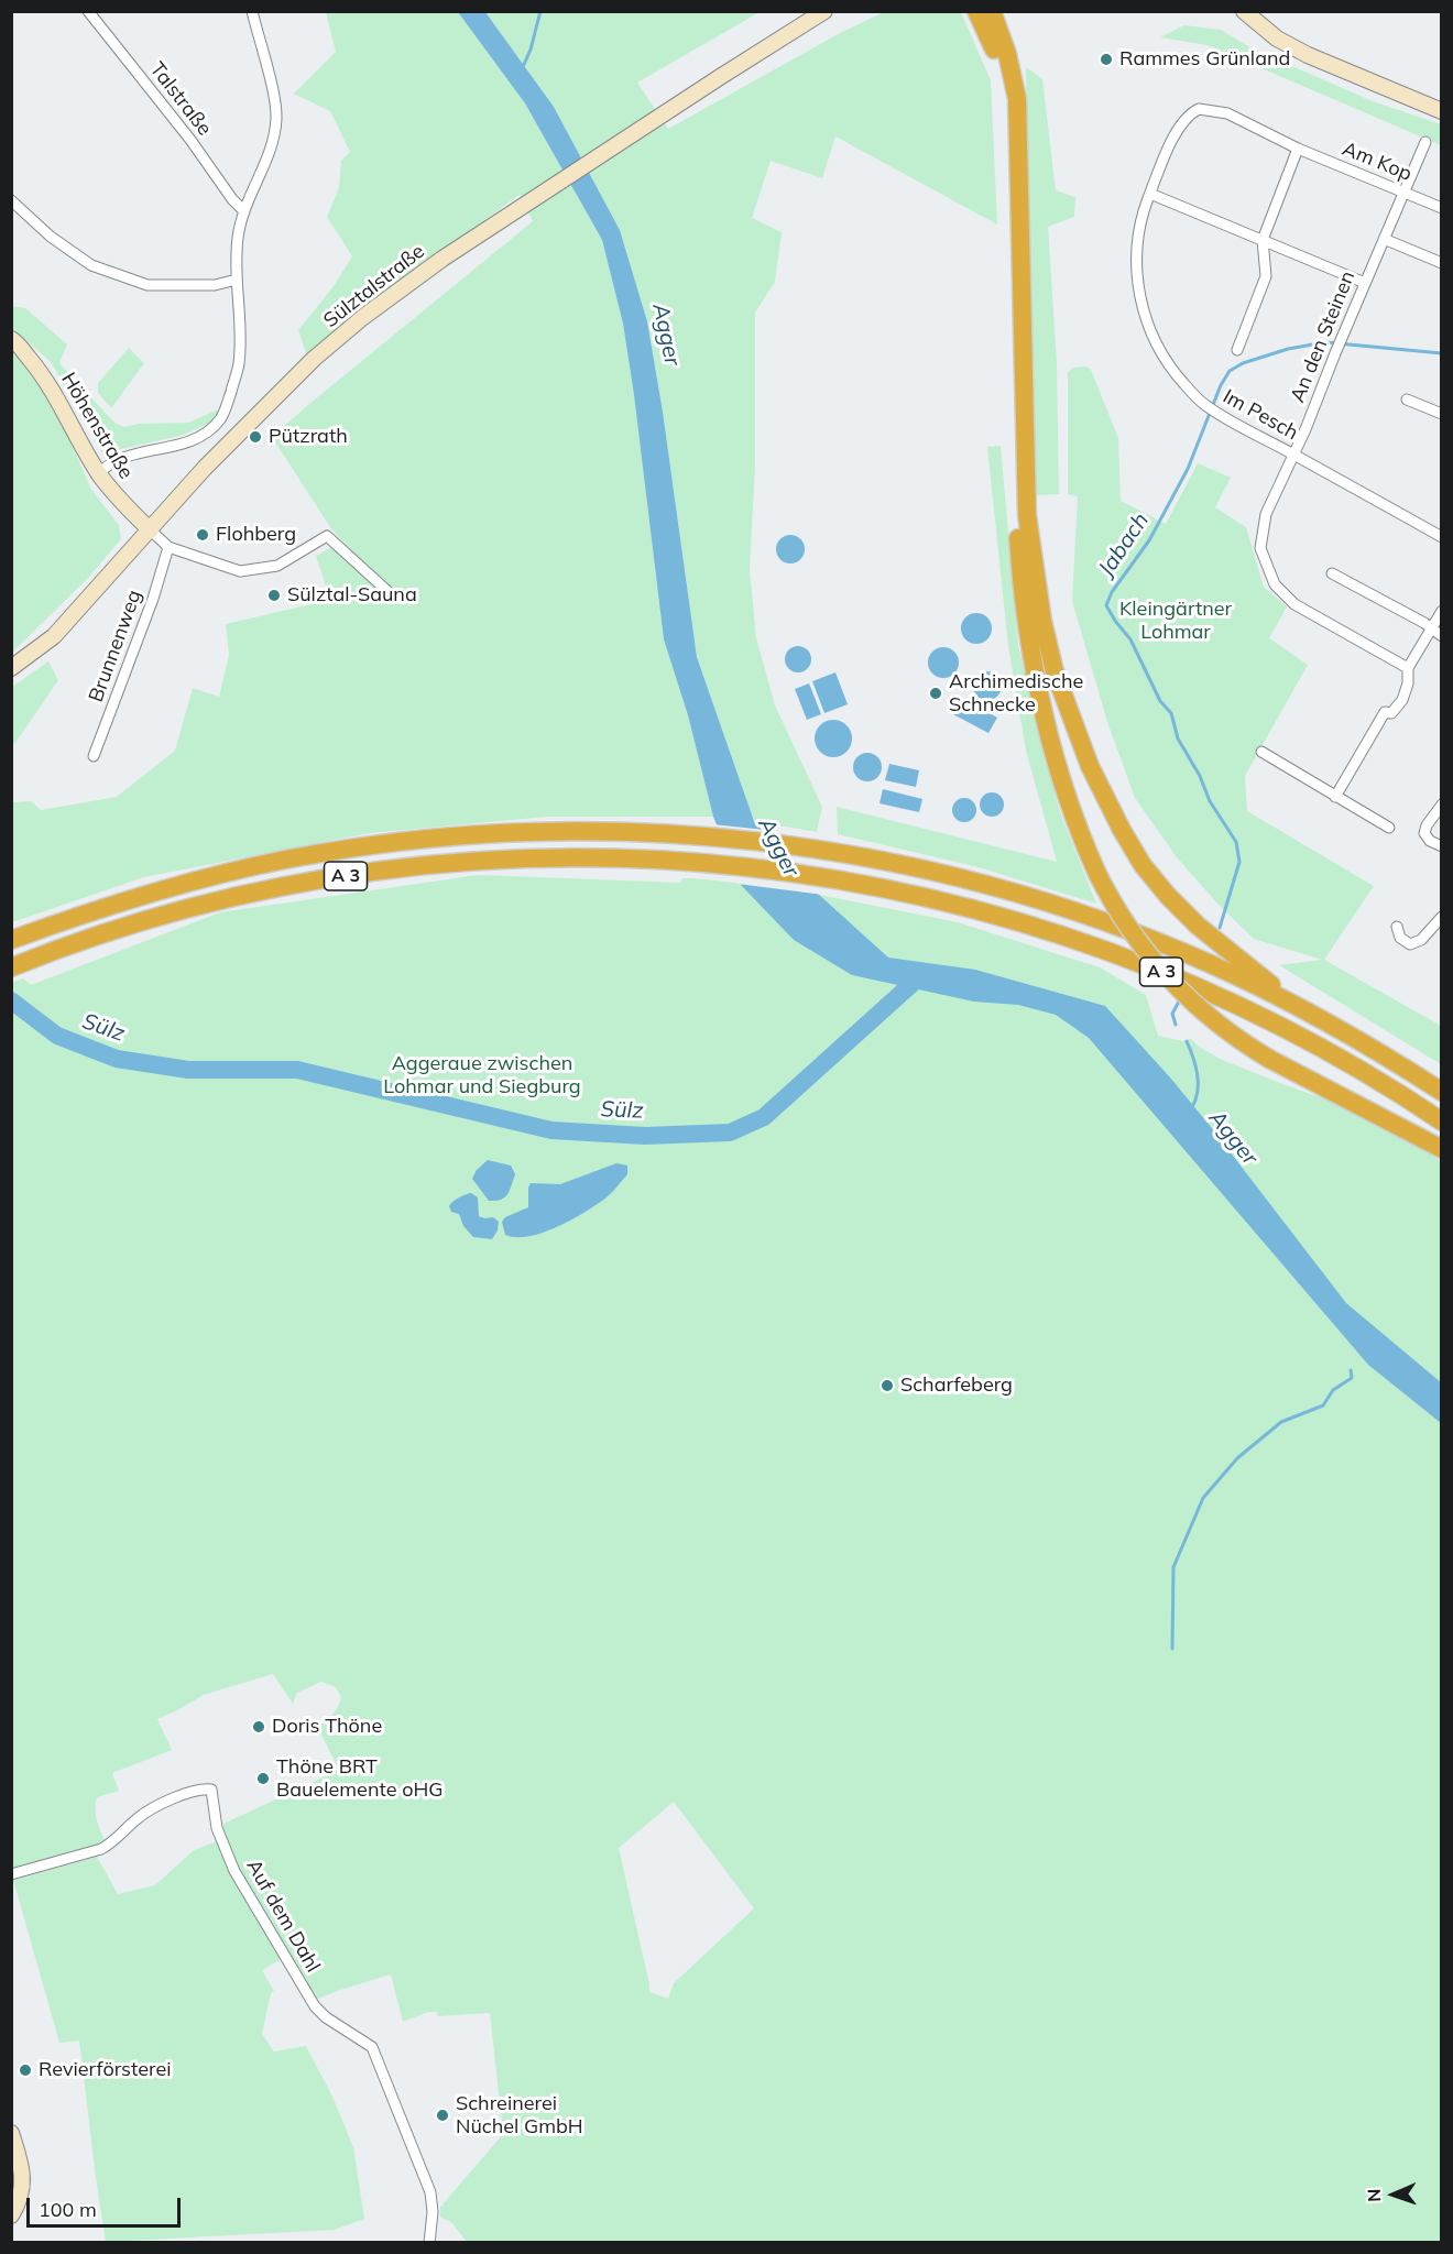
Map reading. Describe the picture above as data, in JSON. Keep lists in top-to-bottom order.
{
  "streets": {
    "highway": ["A 3"],
    "main road": ["Sülztalstraße", "Höhenstraße"],
    "street": [
      "Talstraße",
      "Am Kop",
      "An den Steinen",
      "Im Pesch",
      "Brunnenweg",
      "Auf dem Dahl"
    ]
  },
  "crossings": [
    ["Am Kop", "An den Steinen"],
    ["Am Kop", "Im Pesch"],
    ["Sülztalstraße", "Höhenstraße"],
    ["An den Steinen", "Im Pesch"]
  ],
  "water": ["Agger", "Jabach", "Sülz"],
  "parks": ["Kleingärtner Lohmar", "Aggeraue zwischen Lohmar und Siegburg"],
  "places": [
    "Rammes Grünland",
    "Pützrath",
    "Flohberg",
    "Sülztal-Sauna",
    "Archimedische Schnecke",
    "Scharfeberg",
    "Doris Thöne",
    "Thöne BRT Bauelemente oHG",
    "Revierförsterei",
    "Schreinerei Nüchel GmbH"
  ],
  "scale_bar": "100 m",
  "north": "left"
}
